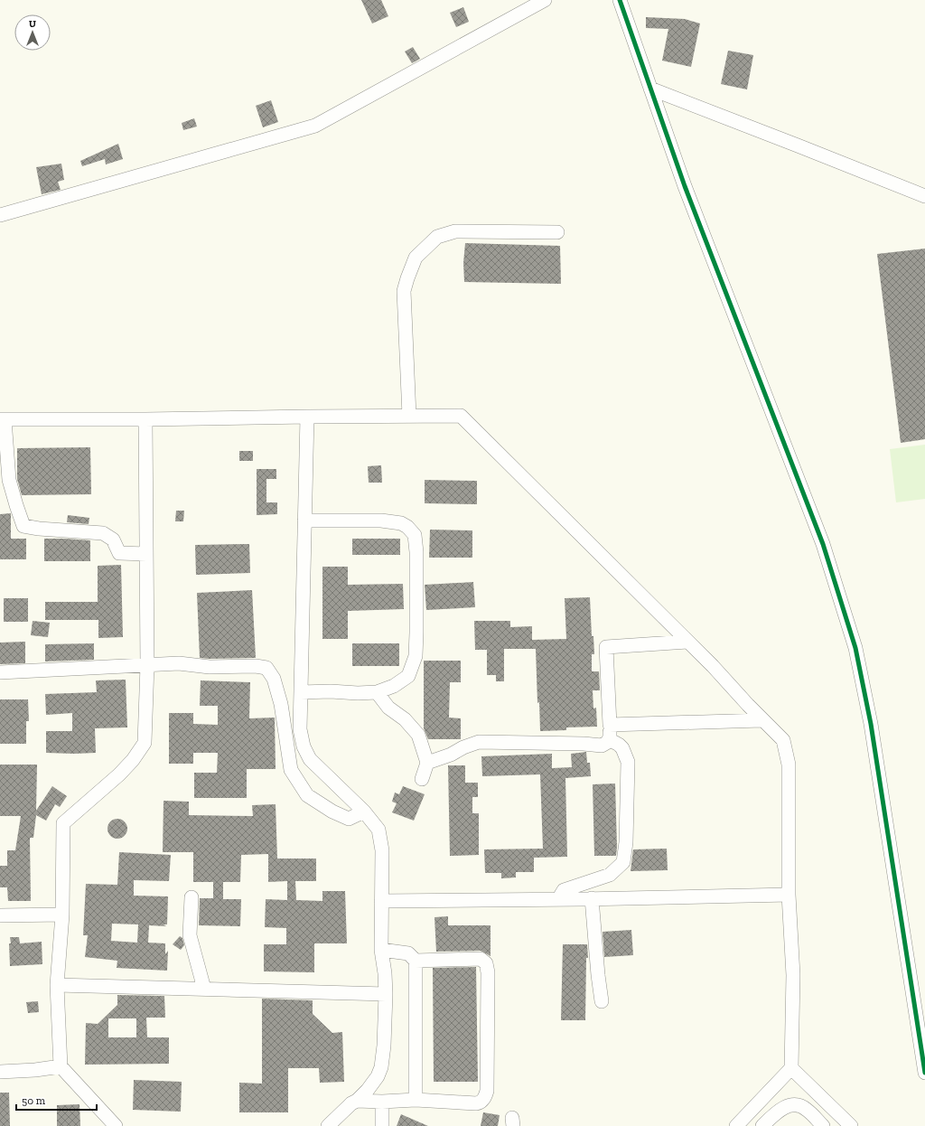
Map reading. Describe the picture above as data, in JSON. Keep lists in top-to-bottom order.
{
  "scale_bar": "50 m",
  "north": "top"
}
